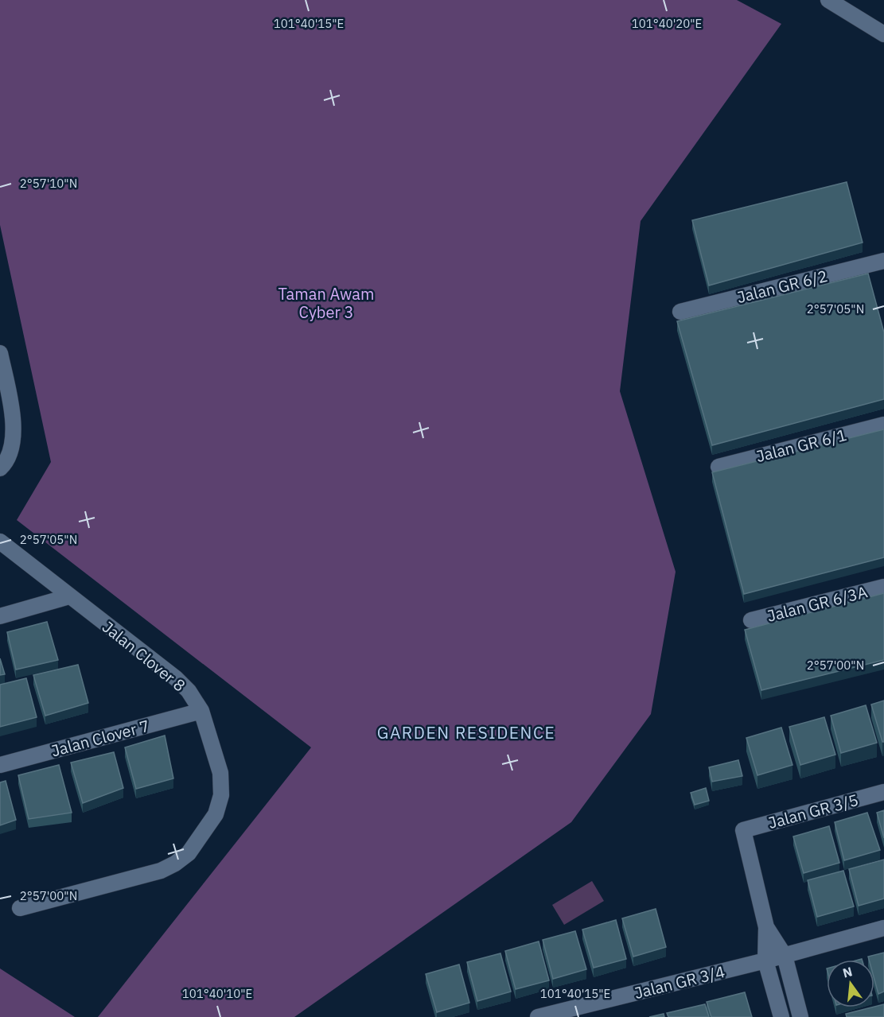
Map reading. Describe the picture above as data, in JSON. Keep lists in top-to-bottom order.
{
  "streets": {
    "street": [
      "Jalan GR 6/2",
      "Jalan GR 6/1",
      "Jalan GR 6/3A",
      "Jalan Clover 8",
      "Jalan Clover 7",
      "Jalan GR 3/5",
      "Jalan GR 3/4"
    ]
  },
  "crossings": [
    ["Jalan Clover 8", "Jalan Clover 7"]
  ],
  "districts": ["GARDEN RESIDENCE"],
  "parks": ["Taman Awam Cyber 3"],
  "north": "top",
  "coordinates": [
    "101°40'15\"E",
    "101°40'20\"E",
    "2°57'10\"N",
    "2°57'05\"N",
    "2°57'00\"N",
    "101°40'10\"E"
  ]
}
